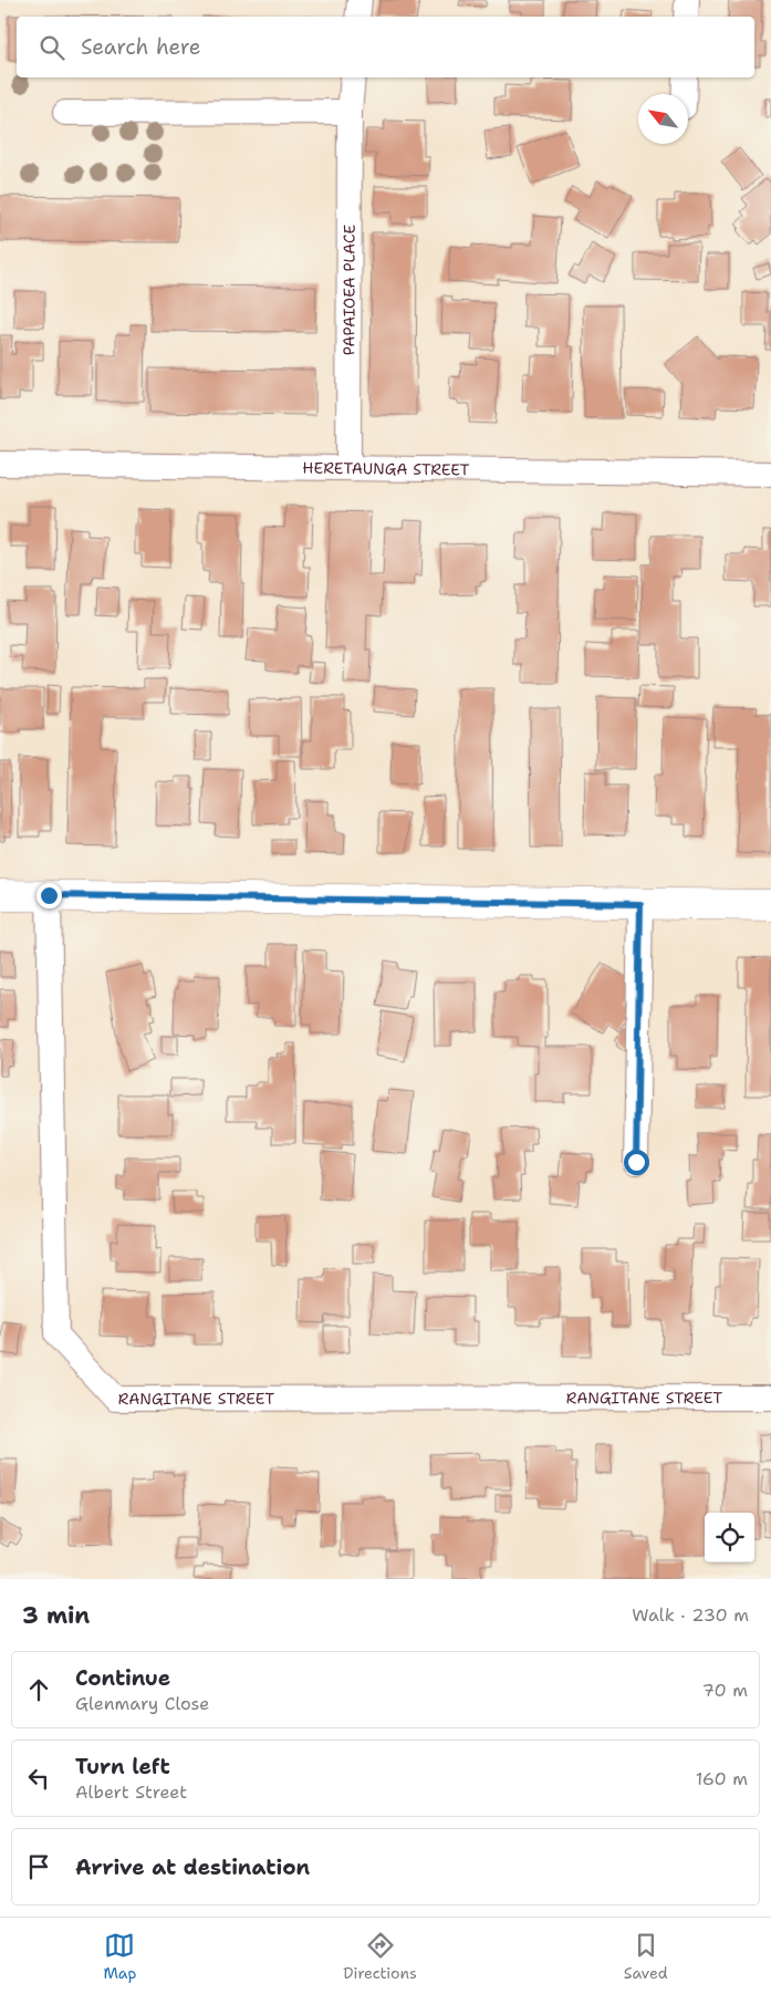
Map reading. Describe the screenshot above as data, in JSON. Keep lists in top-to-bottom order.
{
  "streets": {
    "street": ["PAPAIOEA PLACE", "HERETAUNGA STREET", "RANGITANE STREET"]
  },
  "crossings": [
    ["PAPAIOEA PLACE", "HERETAUNGA STREET"]
  ],
  "north": "top left",
  "page": {
    "search": "Search here",
    "heading": ["3 min", "Walk · 230 m"],
    "list": [
      ["Continue", "Glenmary Close", "70 m"],
      ["Turn left", "Albert Street", "160 m"],
      "Arrive at destination"
    ],
    "nav": ["Map", "Directions", "Saved"]
  }
}
